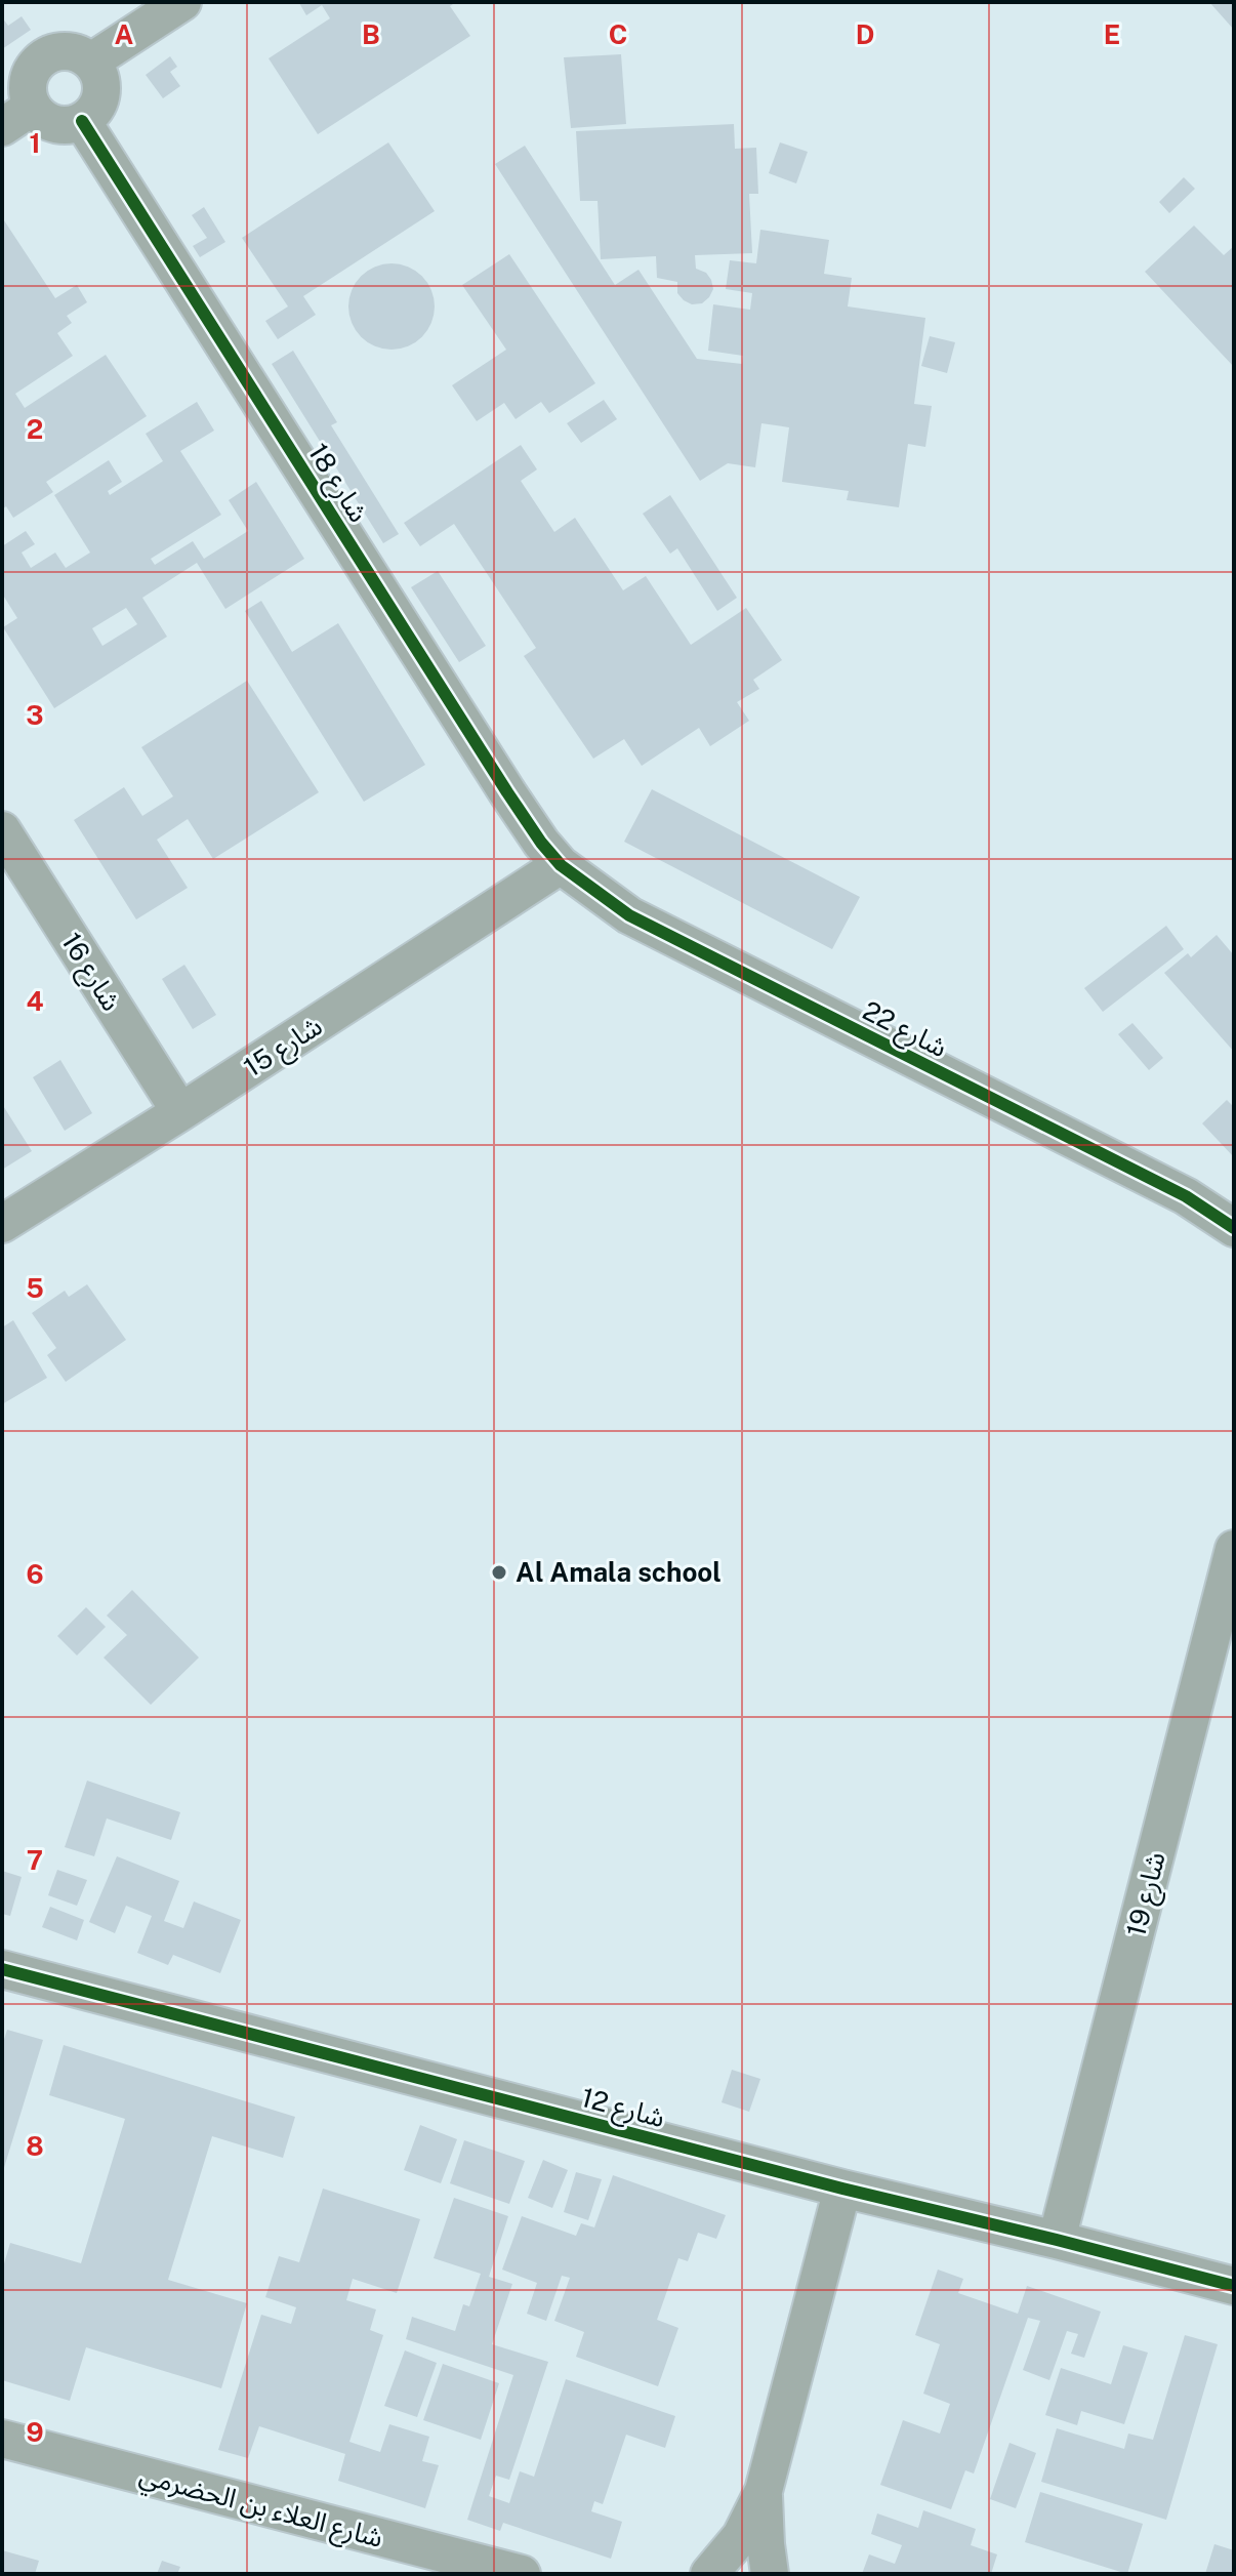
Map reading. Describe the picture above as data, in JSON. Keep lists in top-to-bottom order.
{
  "streets": {
    "street": [
      "شارع 18",
      "شارع 16",
      "شارع 22",
      "شارع 15",
      "شارع 19",
      "شارع 12",
      "شارع العلاء بن الحضرمي"
    ]
  },
  "crossings": [
    ["شارع 18", "شارع 22"],
    ["شارع 18", "شارع 15"],
    ["شارع 16", "شارع 15"],
    ["شارع 22", "شارع 15"],
    ["شارع 19", "شارع 12"]
  ],
  "places": ["Al Amala school"],
  "grid": {
    "columns": [
      "A",
      "B",
      "C",
      "D",
      "E"
    ],
    "rows": [
      "1",
      "2",
      "3",
      "4",
      "5",
      "6",
      "7",
      "8",
      "9"
    ]
  }
}
